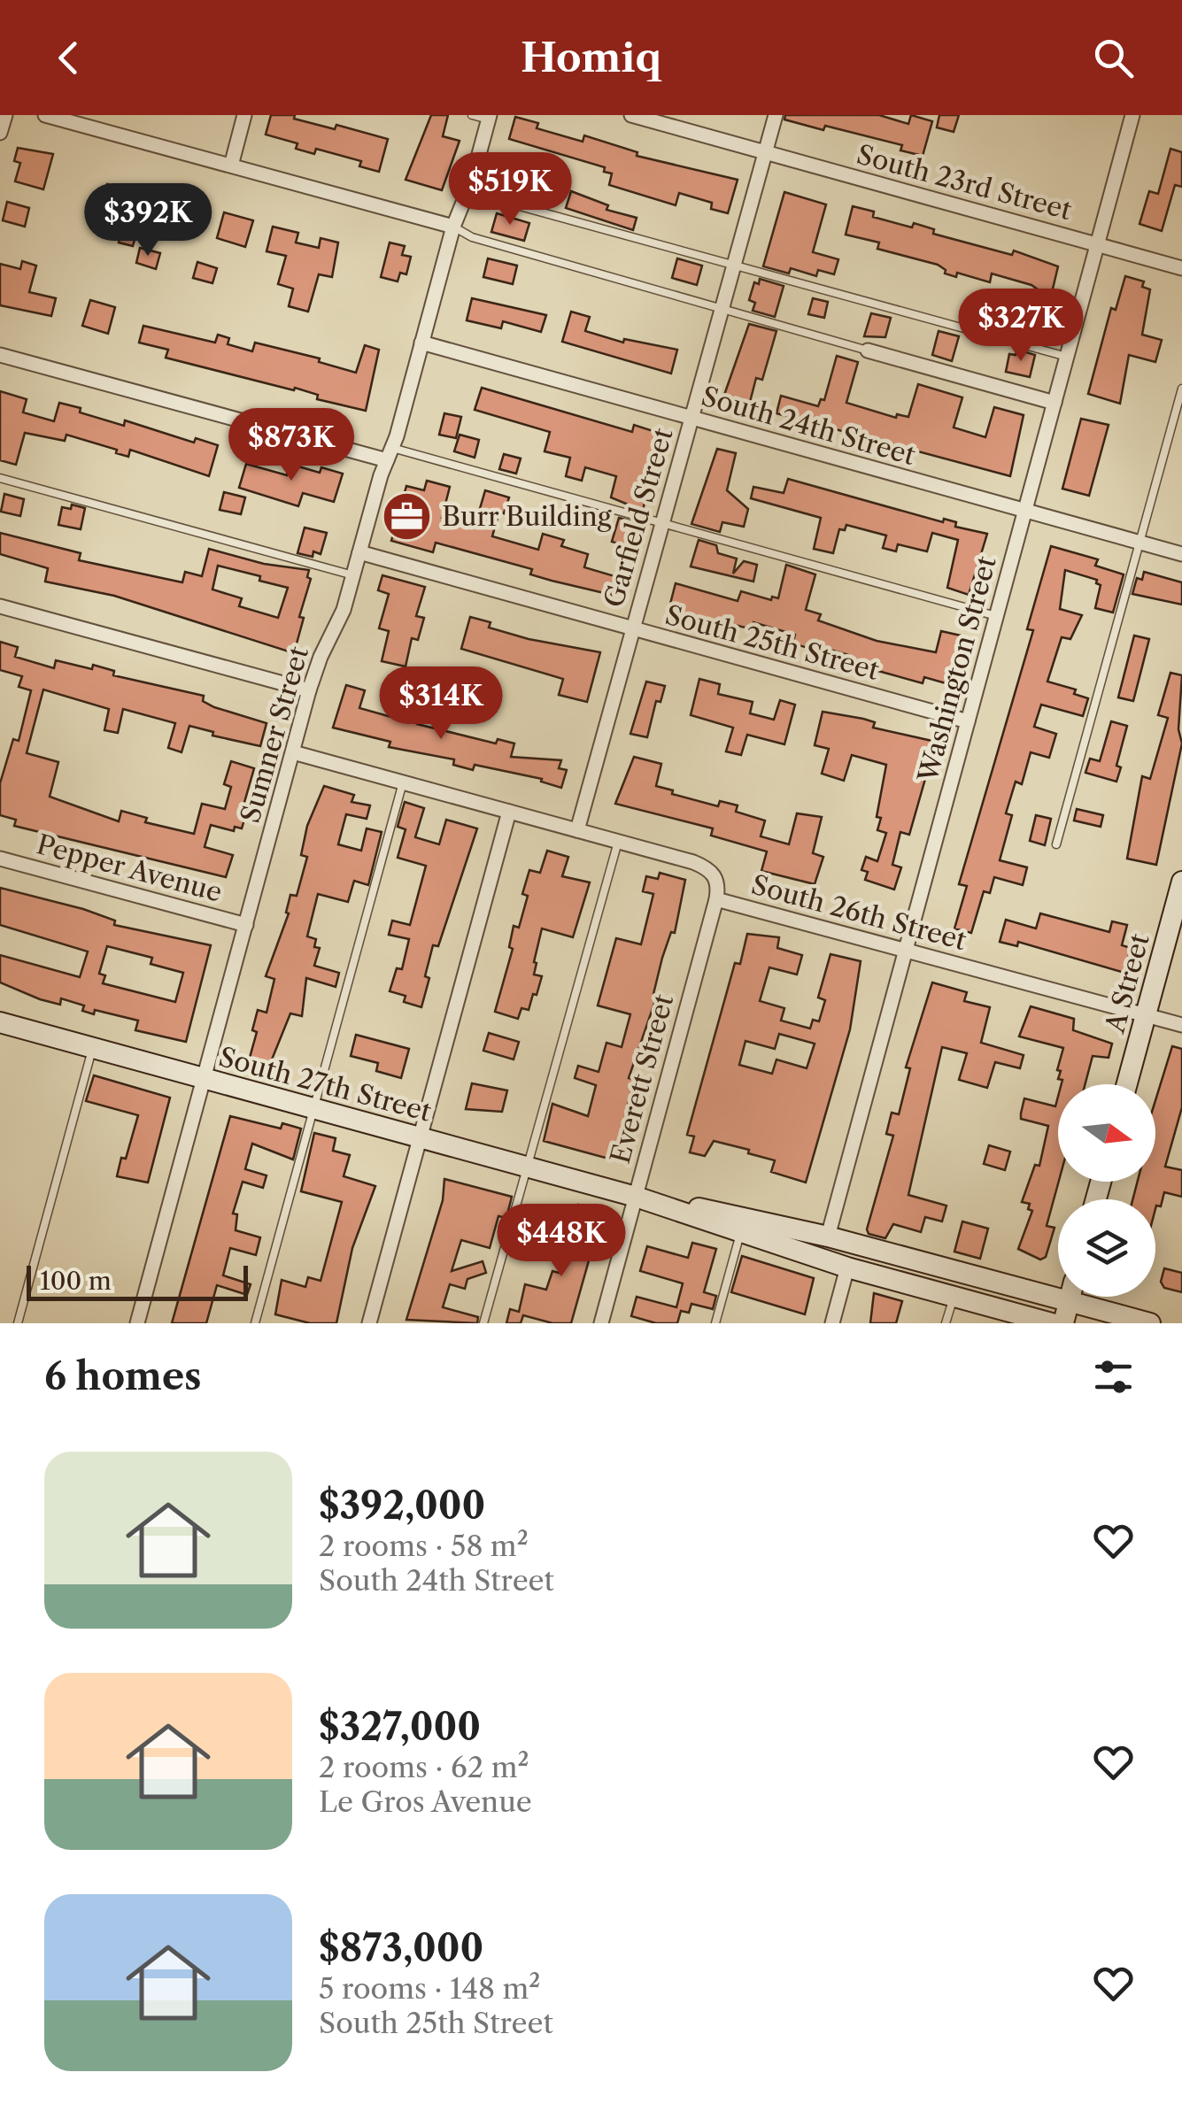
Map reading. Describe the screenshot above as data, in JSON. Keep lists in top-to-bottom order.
{
  "streets": {
    "main road": ["A Street", "South 27th Street"],
    "street": [
      "South 23rd Street",
      "South 24th Street",
      "Garfield Street",
      "South 25th Street",
      "Washington Street",
      "Sumner Street",
      "Pepper Avenue",
      "South 26th Street",
      "Everett Street"
    ]
  },
  "crossings": [
    ["South 23rd Street", "Garfield Street"],
    ["South 23rd Street", "Washington Street"],
    ["South 24th Street", "Garfield Street"],
    ["South 24th Street", "Washington Street"],
    ["South 24th Street", "Sumner Street"],
    ["Garfield Street", "South 25th Street"],
    ["Garfield Street", "South 26th Street"],
    ["South 25th Street", "Washington Street"],
    ["South 25th Street", "Sumner Street"],
    ["Washington Street", "South 26th Street"],
    ["Washington Street", "South 27th Street"],
    ["Sumner Street", "Pepper Avenue"],
    ["Sumner Street", "South 26th Street"],
    ["Sumner Street", "South 27th Street"],
    ["South 26th Street", "A Street"],
    ["South 26th Street", "Everett Street"],
    ["Everett Street", "South 27th Street"]
  ],
  "places": {
    "office": ["Burr Building"]
  },
  "scale_bar": "100 m",
  "north": "right",
  "page": {
    "header": "Homiq",
    "price": [
      "$519K",
      "$392K",
      "$327K",
      "$873K",
      "$314K",
      "$448K"
    ],
    "scale": "100 m",
    "heading": "6 homes",
    "list": [
      {
        "name": "$392,000",
        "note": "2 rooms · 58 m² · South 24th Street"
      },
      {
        "name": "$327,000",
        "note": "2 rooms · 62 m² · Le Gros Avenue"
      },
      {
        "name": "$873,000",
        "note": "5 rooms · 148 m² · South 25th Street"
      }
    ]
  }
}
